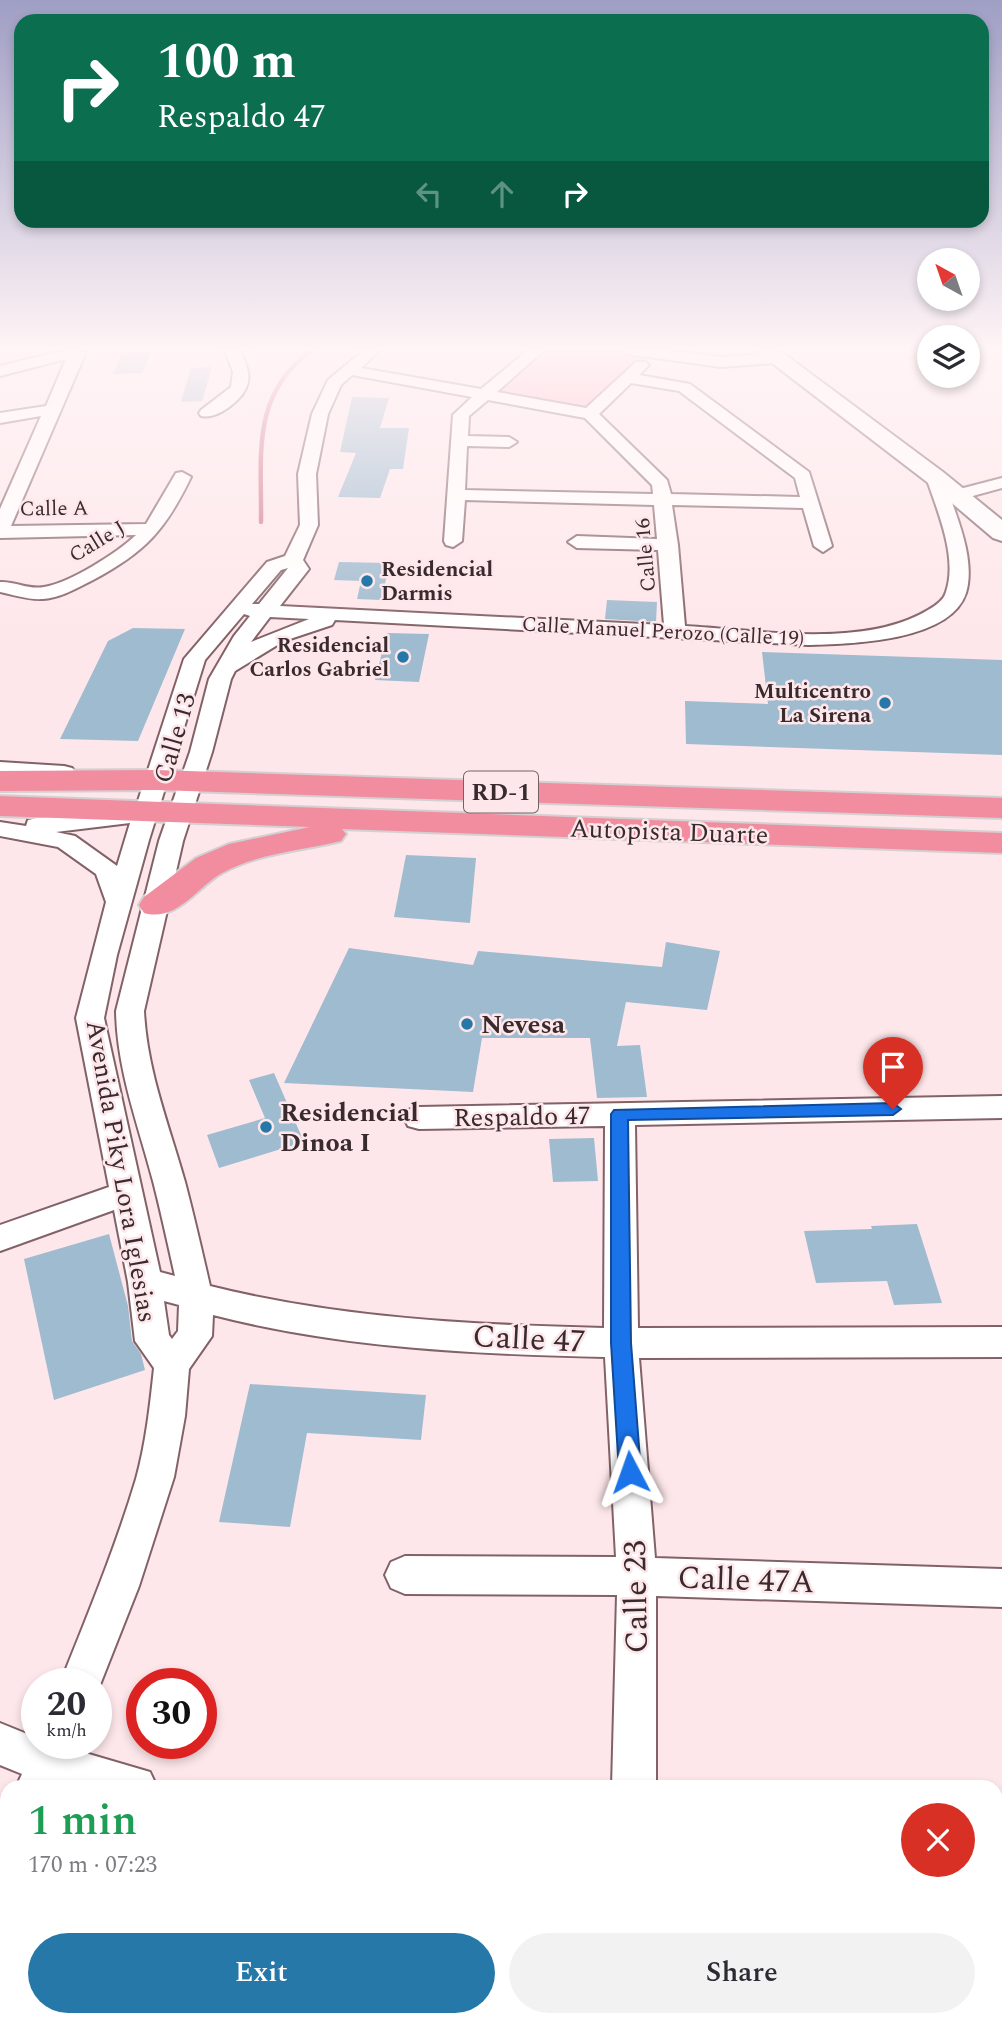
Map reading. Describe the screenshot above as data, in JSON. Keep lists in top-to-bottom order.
{
  "streets": {
    "highway": ["RD-1", "Autopista Duarte"],
    "street": [
      "Calle A",
      "Calle J",
      "Calle 16",
      "Calle Manuel Perozo (Calle 19)",
      "Calle 13",
      "Respaldo 47",
      "Avenida Piky Lora Iglesias",
      "Calle 47",
      "Calle 47A",
      "Calle 23"
    ]
  },
  "crossings": [
    ["Calle A", "Calle J"],
    ["Calle 16", "Calle Manuel Perozo (Calle 19)"],
    ["Calle Manuel Perozo (Calle 19)", "Calle 13"],
    ["Calle 13", "Autopista Duarte"],
    ["Calle 13", "Avenida Piky Lora Iglesias"],
    ["Autopista Duarte", "Avenida Piky Lora Iglesias"],
    ["Respaldo 47", "Calle 23"],
    ["Avenida Piky Lora Iglesias", "Calle 47"],
    ["Calle 47", "Calle 23"],
    ["Calle 47A", "Calle 23"]
  ],
  "places": [
    "Residencial Darmis",
    "Residencial Carlos Gabriel",
    "Multicentro La Sirena",
    "Nevesa",
    "Residencial Dinoa I"
  ],
  "north": "top left",
  "page": {
    "turn": ["100 m", "Respaldo 47"],
    "speed": "20 km/h",
    "limit": "30",
    "heading": ["1 min", "170 m · 07:23"],
    "buttons": ["Exit", "Share"]
  }
}
